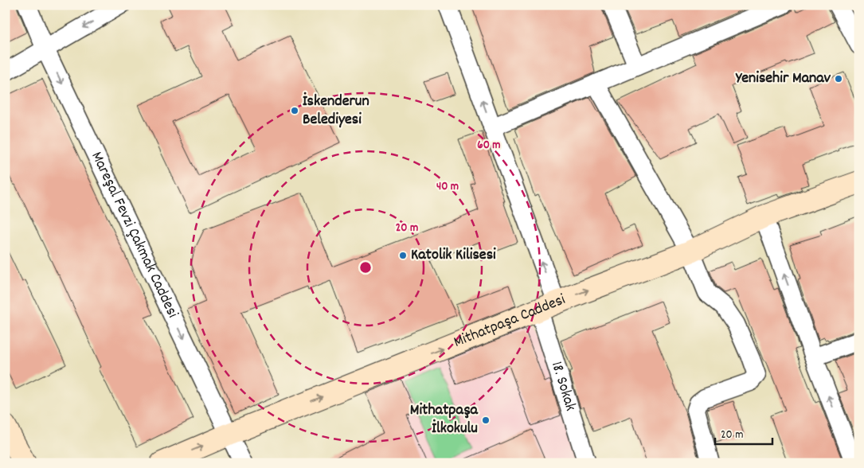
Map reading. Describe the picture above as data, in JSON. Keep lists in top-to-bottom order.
{
  "streets": {
    "street": ["Mareşal Fevzi Çakmak Caddesi", "Mithatpaşa Caddesi", "18. Sokak"]
  },
  "crossings": [
    ["Mareşal Fevzi Çakmak Caddesi", "Mithatpaşa Caddesi"],
    ["Mithatpaşa Caddesi", "18. Sokak"]
  ],
  "one_way": ["Mareşal Fevzi Çakmak Caddesi", "Mithatpaşa Caddesi"],
  "places": [
    "Yenisehir Manav",
    "İskenderun Belediyesi",
    "Katolik Kilisesi",
    "Mithatpaşa İlkokulu"
  ],
  "scale_bar": "20 m",
  "rings": ["60 m", "40 m", "20 m"]
}
